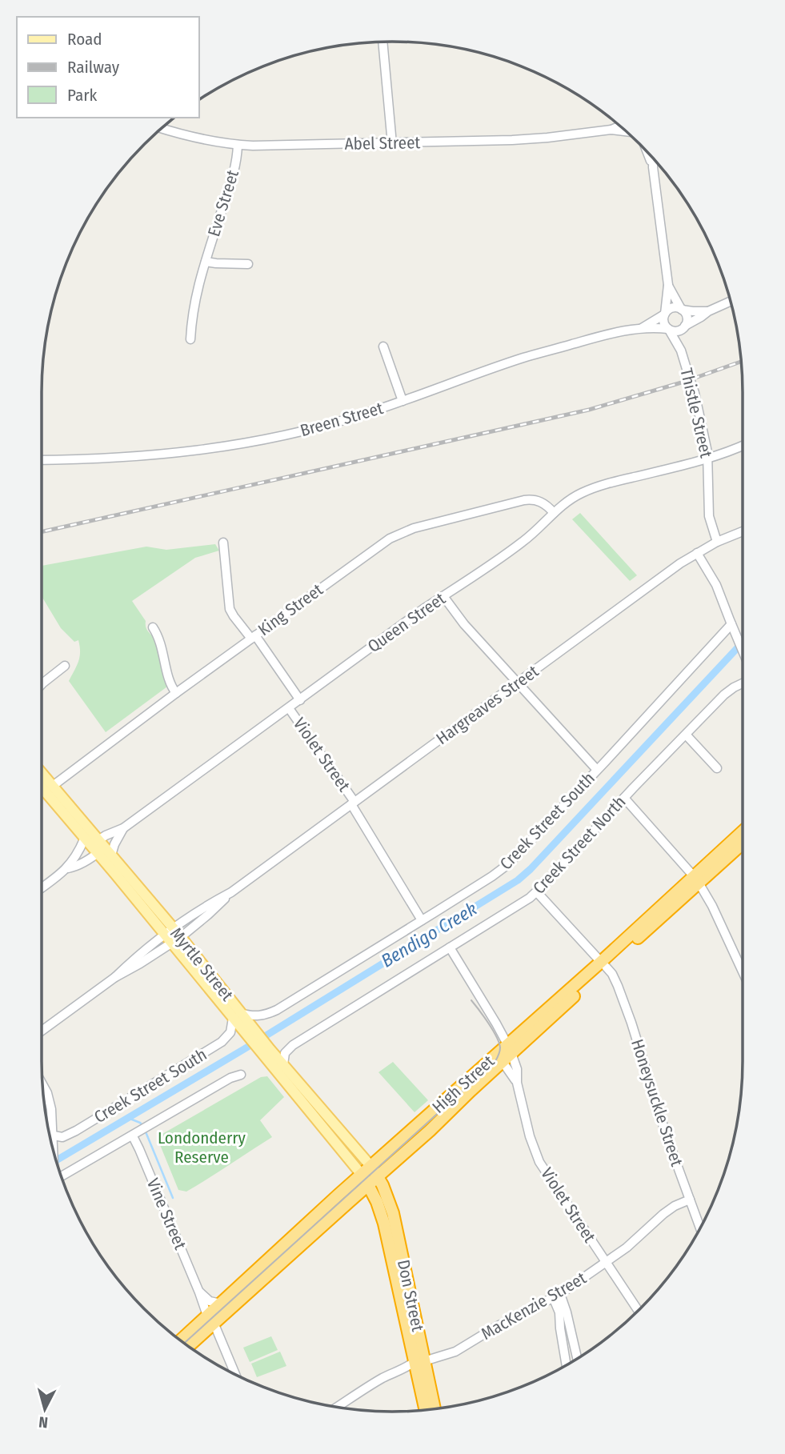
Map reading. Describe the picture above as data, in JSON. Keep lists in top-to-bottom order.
{
  "streets": {
    "highway": ["High Street", "Don Street"],
    "main road": ["Myrtle Street"],
    "street": [
      "Abel Street",
      "Eve Street",
      "Thistle Street",
      "Breen Street",
      "King Street",
      "Queen Street",
      "Hargreaves Street",
      "Violet Street",
      "Creek Street South",
      "Creek Street North",
      "Honeysuckle Street",
      "Vine Street",
      "MacKenzie Street"
    ]
  },
  "crossings": [
    ["Abel Street", "Eve Street"],
    ["Thistle Street", "Breen Street"],
    ["Thistle Street", "Queen Street"],
    ["Thistle Street", "Hargreaves Street"],
    ["King Street", "Queen Street"],
    ["King Street", "Myrtle Street"],
    ["Queen Street", "Violet Street"],
    ["Queen Street", "Myrtle Street"],
    ["Hargreaves Street", "Violet Street"],
    ["Hargreaves Street", "Myrtle Street"],
    ["Violet Street", "Creek Street South"],
    ["Violet Street", "Creek Street North"],
    ["Violet Street", "High Street"],
    ["Violet Street", "MacKenzie Street"],
    ["Creek Street South", "Myrtle Street"],
    ["Creek Street North", "Myrtle Street"],
    ["Creek Street North", "Honeysuckle Street"],
    ["Myrtle Street", "High Street"],
    ["Myrtle Street", "Don Street"],
    ["High Street", "Honeysuckle Street"],
    ["High Street", "Vine Street"],
    ["High Street", "Don Street"],
    ["Honeysuckle Street", "MacKenzie Street"],
    ["Don Street", "MacKenzie Street"]
  ],
  "water": ["Bendigo Creek"],
  "parks": ["Londonderry Reserve"],
  "legend": ["Road", "Railway", "Park"],
  "north": "bottom"
}
